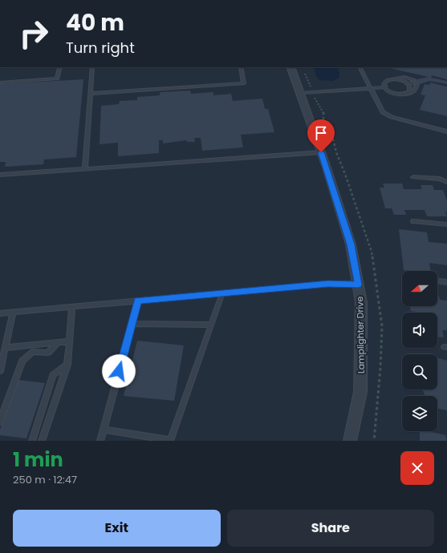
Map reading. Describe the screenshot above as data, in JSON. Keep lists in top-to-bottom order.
{
  "streets": {
    "street": ["Lamplighter Drive"]
  },
  "north": "left",
  "page": {
    "turn": ["40 m", "Turn right"],
    "heading": ["1 min", "250 m · 12:47"],
    "buttons": ["Exit", "Share"]
  }
}
